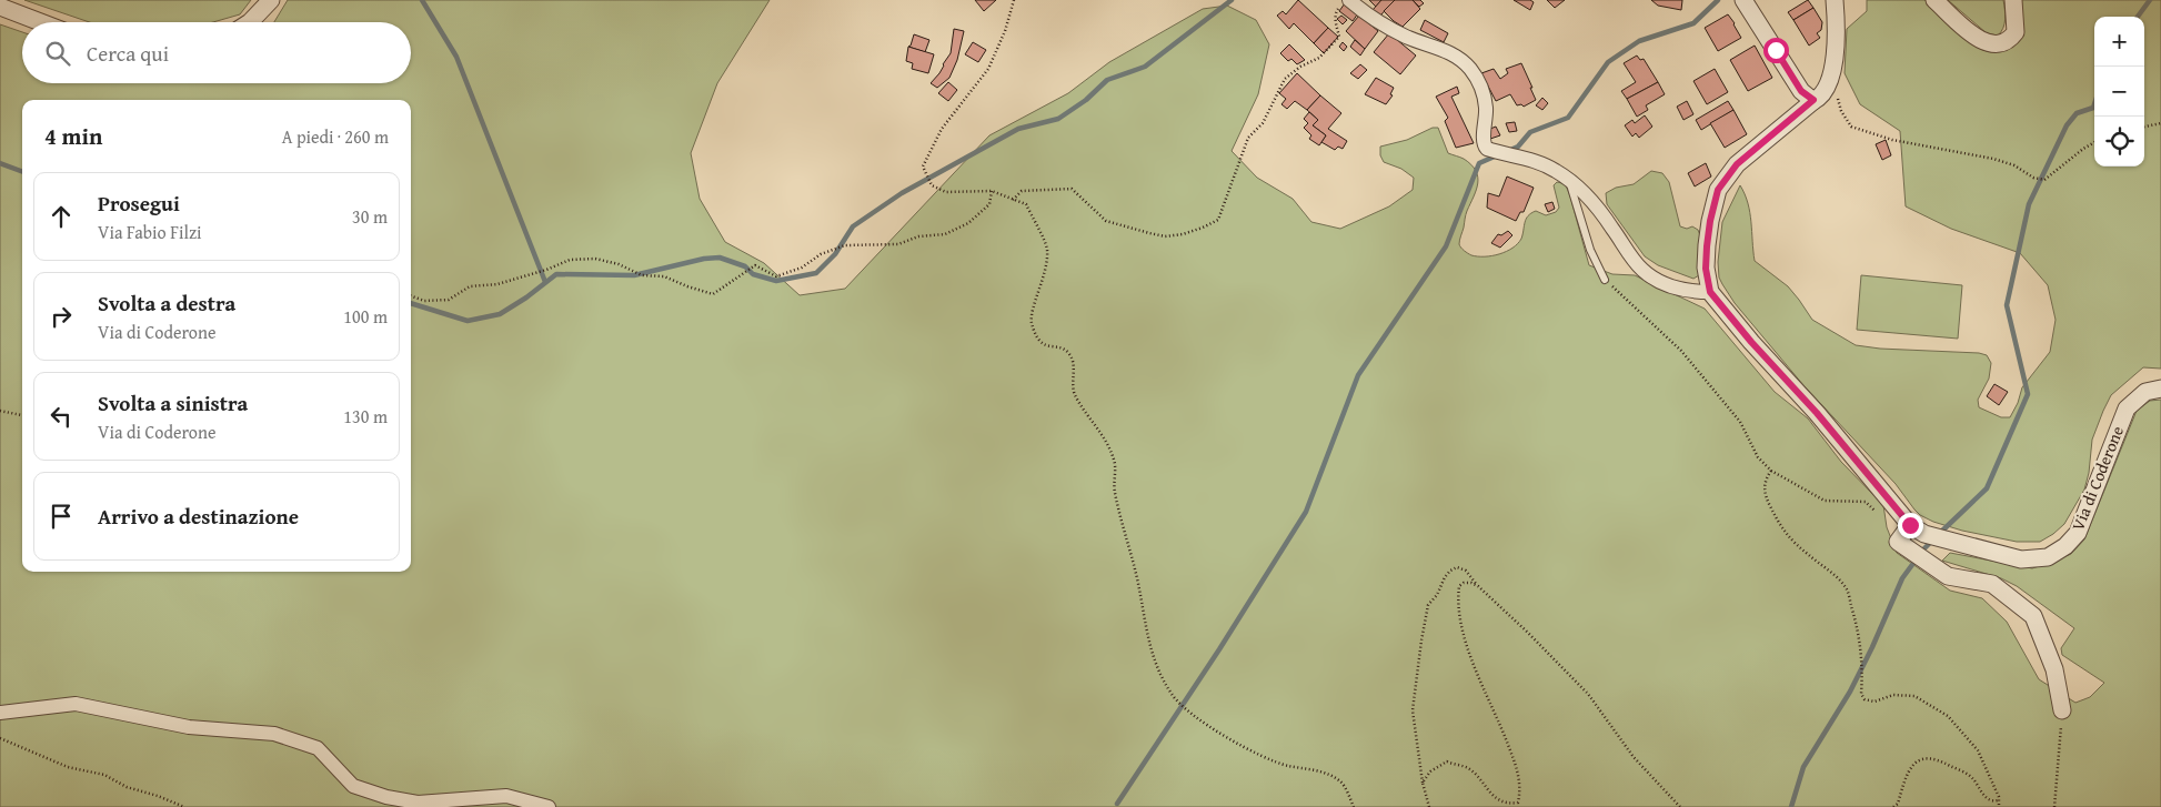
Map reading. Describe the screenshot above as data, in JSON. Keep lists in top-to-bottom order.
{
  "streets": {
    "street": ["Via di Coderone"]
  },
  "page": {
    "map_buttons": ["+", "−"],
    "search": "Cerca qui",
    "heading": ["4 min", "A piedi · 260 m"],
    "list": [
      ["Prosegui", "Via Fabio Filzi", "30 m"],
      ["Svolta a destra", "Via di Coderone", "100 m"],
      ["Svolta a sinistra", "Via di Coderone", "130 m"],
      "Arrivo a destinazione"
    ]
  }
}
